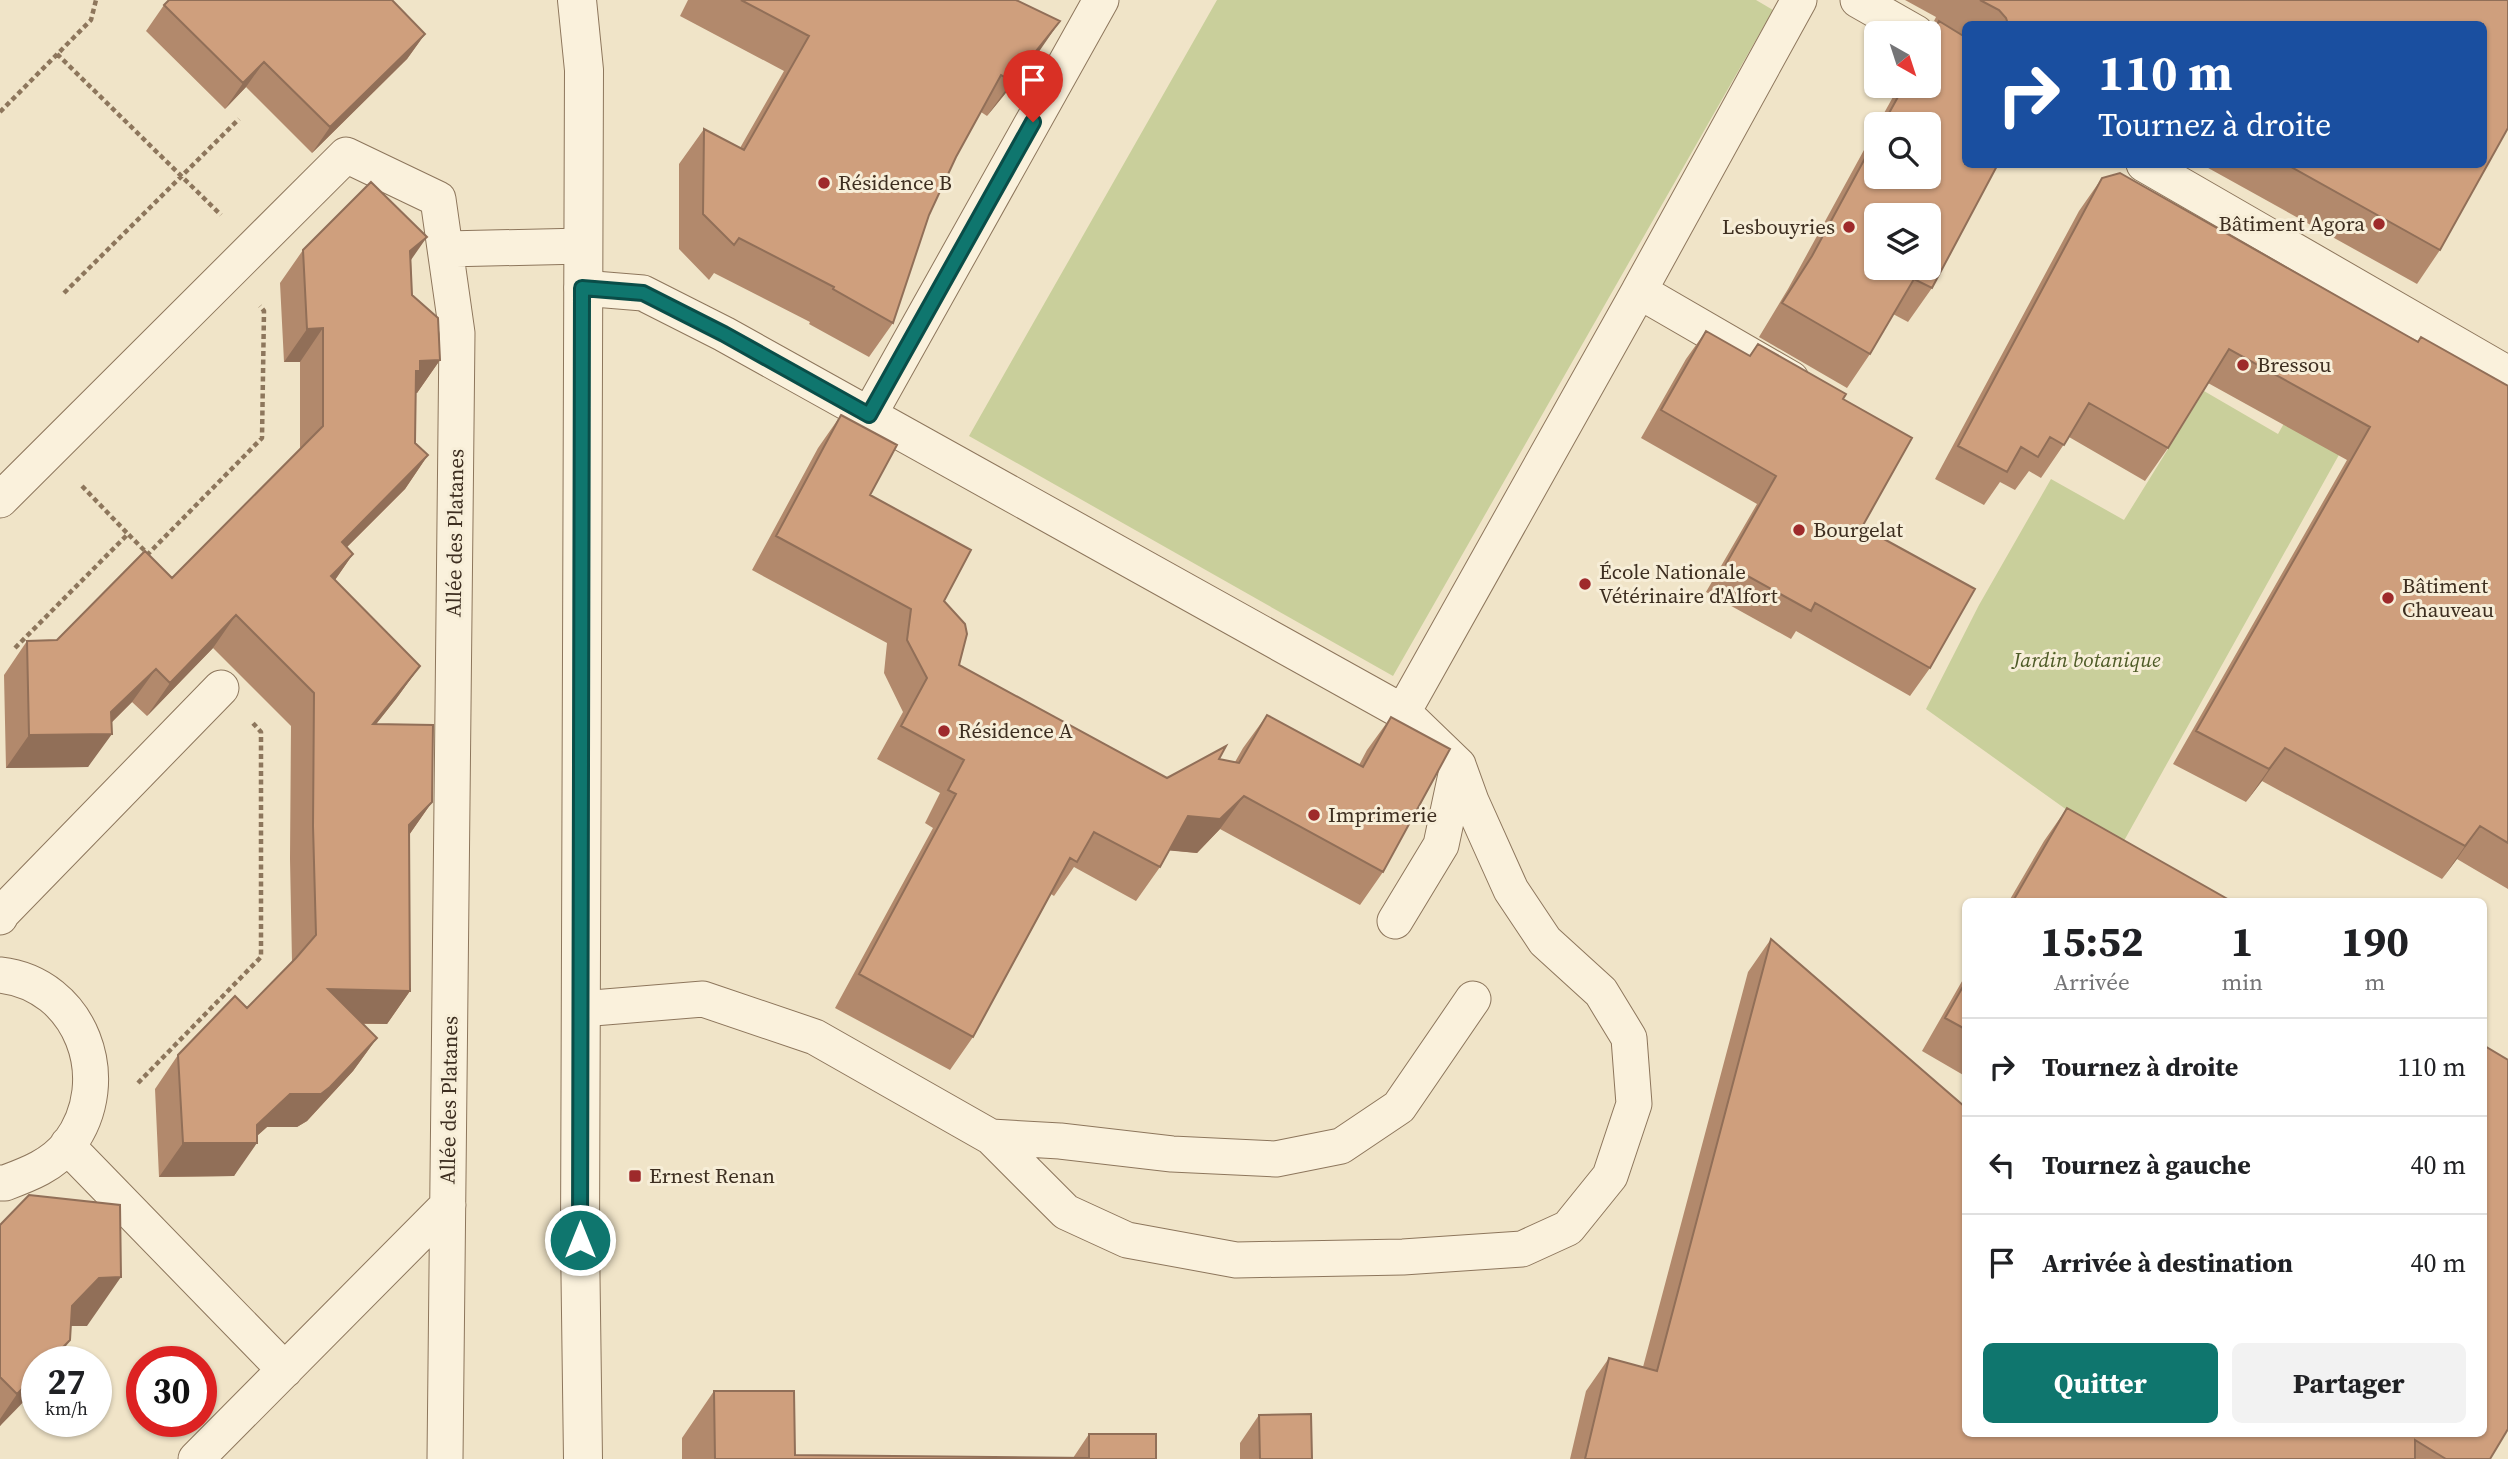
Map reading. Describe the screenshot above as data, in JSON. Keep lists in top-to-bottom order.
{
  "streets": {
    "lane": ["Allée des Platanes"]
  },
  "parks": ["Jardin botanique"],
  "places": {
    "other": [
      "Résidence B",
      "Bâtiment Agora",
      "Lesbouyries",
      "Bressou",
      "Bourgelat",
      "École Nationale Vétérinaire d'Alfort",
      "Bâtiment Chauveau",
      "Résidence A",
      "Imprimerie"
    ],
    "transit": ["Ernest Renan"]
  },
  "north": "bottom right",
  "page": {
    "turn": ["110 m", "Tournez à droite"],
    "eta": [
      "15:52",
      "Arrivée",
      "1",
      "min",
      "190",
      "m"
    ],
    "list": [
      {
        "name": "Tournez à droite",
        "value": "110 m"
      },
      {
        "name": "Tournez à gauche",
        "value": "40 m"
      },
      {
        "name": "Arrivée à destination",
        "value": "40 m"
      }
    ],
    "buttons": ["Quitter", "Partager"],
    "speed": "27 km/h",
    "limit": "30"
  }
}
